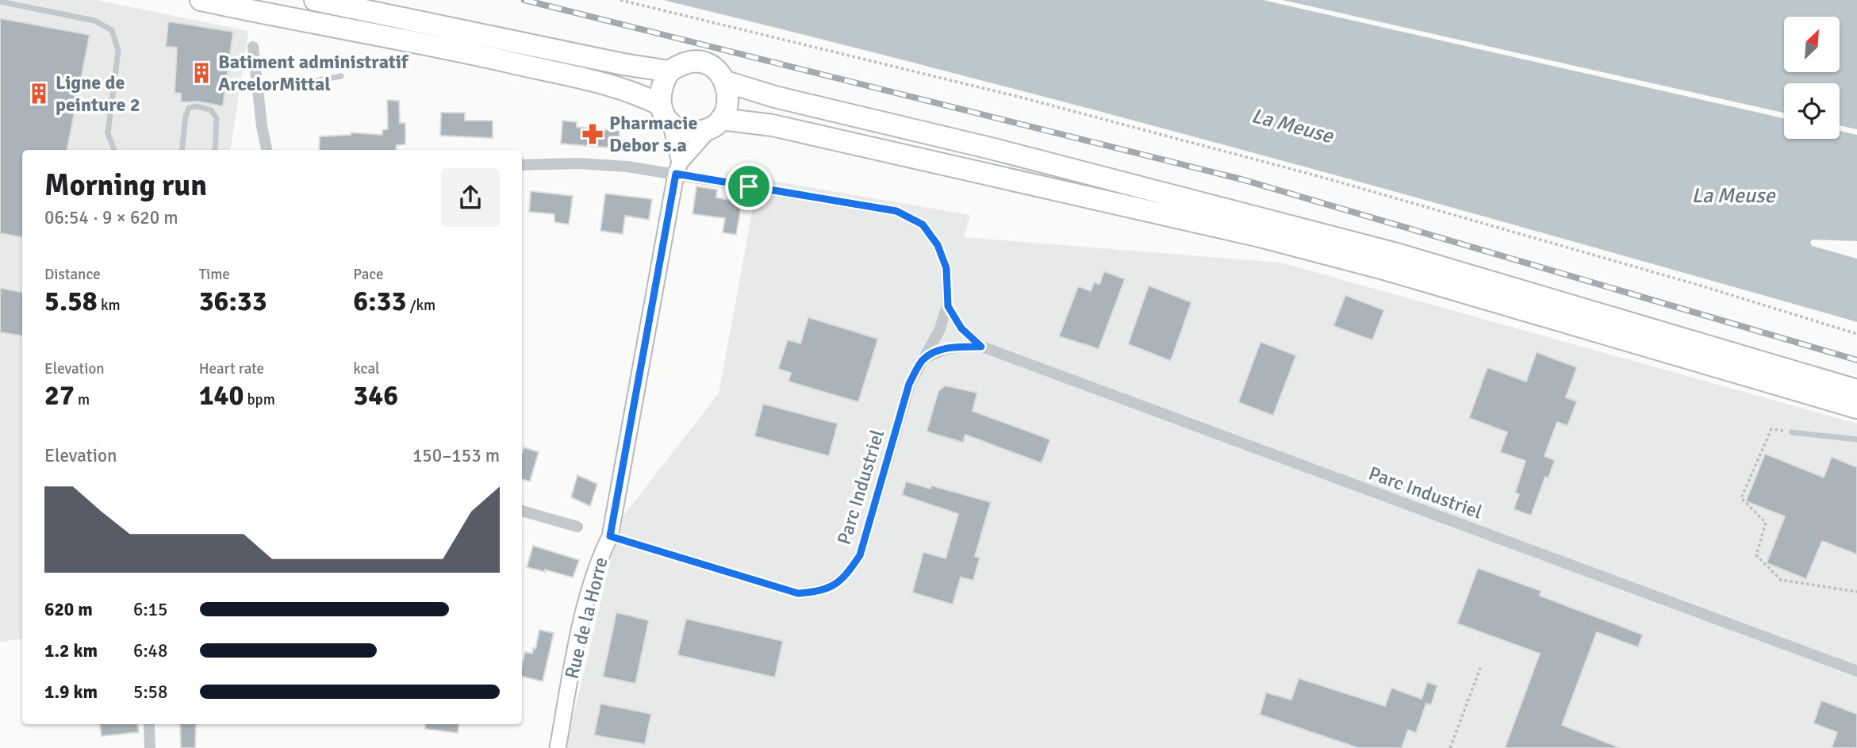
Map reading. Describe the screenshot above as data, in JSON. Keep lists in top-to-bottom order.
{
  "streets": {
    "street": ["Parc Industriel", "Rue de la Horre"]
  },
  "crossings": [
    ["Parc Industriel", "Rue de la Horre"]
  ],
  "water": ["La Meuse"],
  "places": {
    "building": ["Batiment administratif ArcelorMittal", "Ligne de peinture 2"],
    "pharmacy": ["Pharmacie Debor s.a"]
  },
  "north": "top right",
  "page": {
    "heading": ["Morning run", "06:54 · 9 × 620 m"],
    "stats": [
      ["Distance", "5.58 km"],
      ["Time", "36:33"],
      ["Pace", "6:33 /km"],
      ["Elevation", "27 m"],
      ["Heart rate", "140 bpm"],
      ["kcal", "346"]
    ],
    "chart": ["Elevation", "150–153 m"],
    "list": [
      {
        "name": "620 m",
        "note": "6:15"
      },
      {
        "name": "1.2 km",
        "note": "6:48"
      },
      {
        "name": "1.9 km",
        "note": "5:58"
      }
    ]
  }
}
